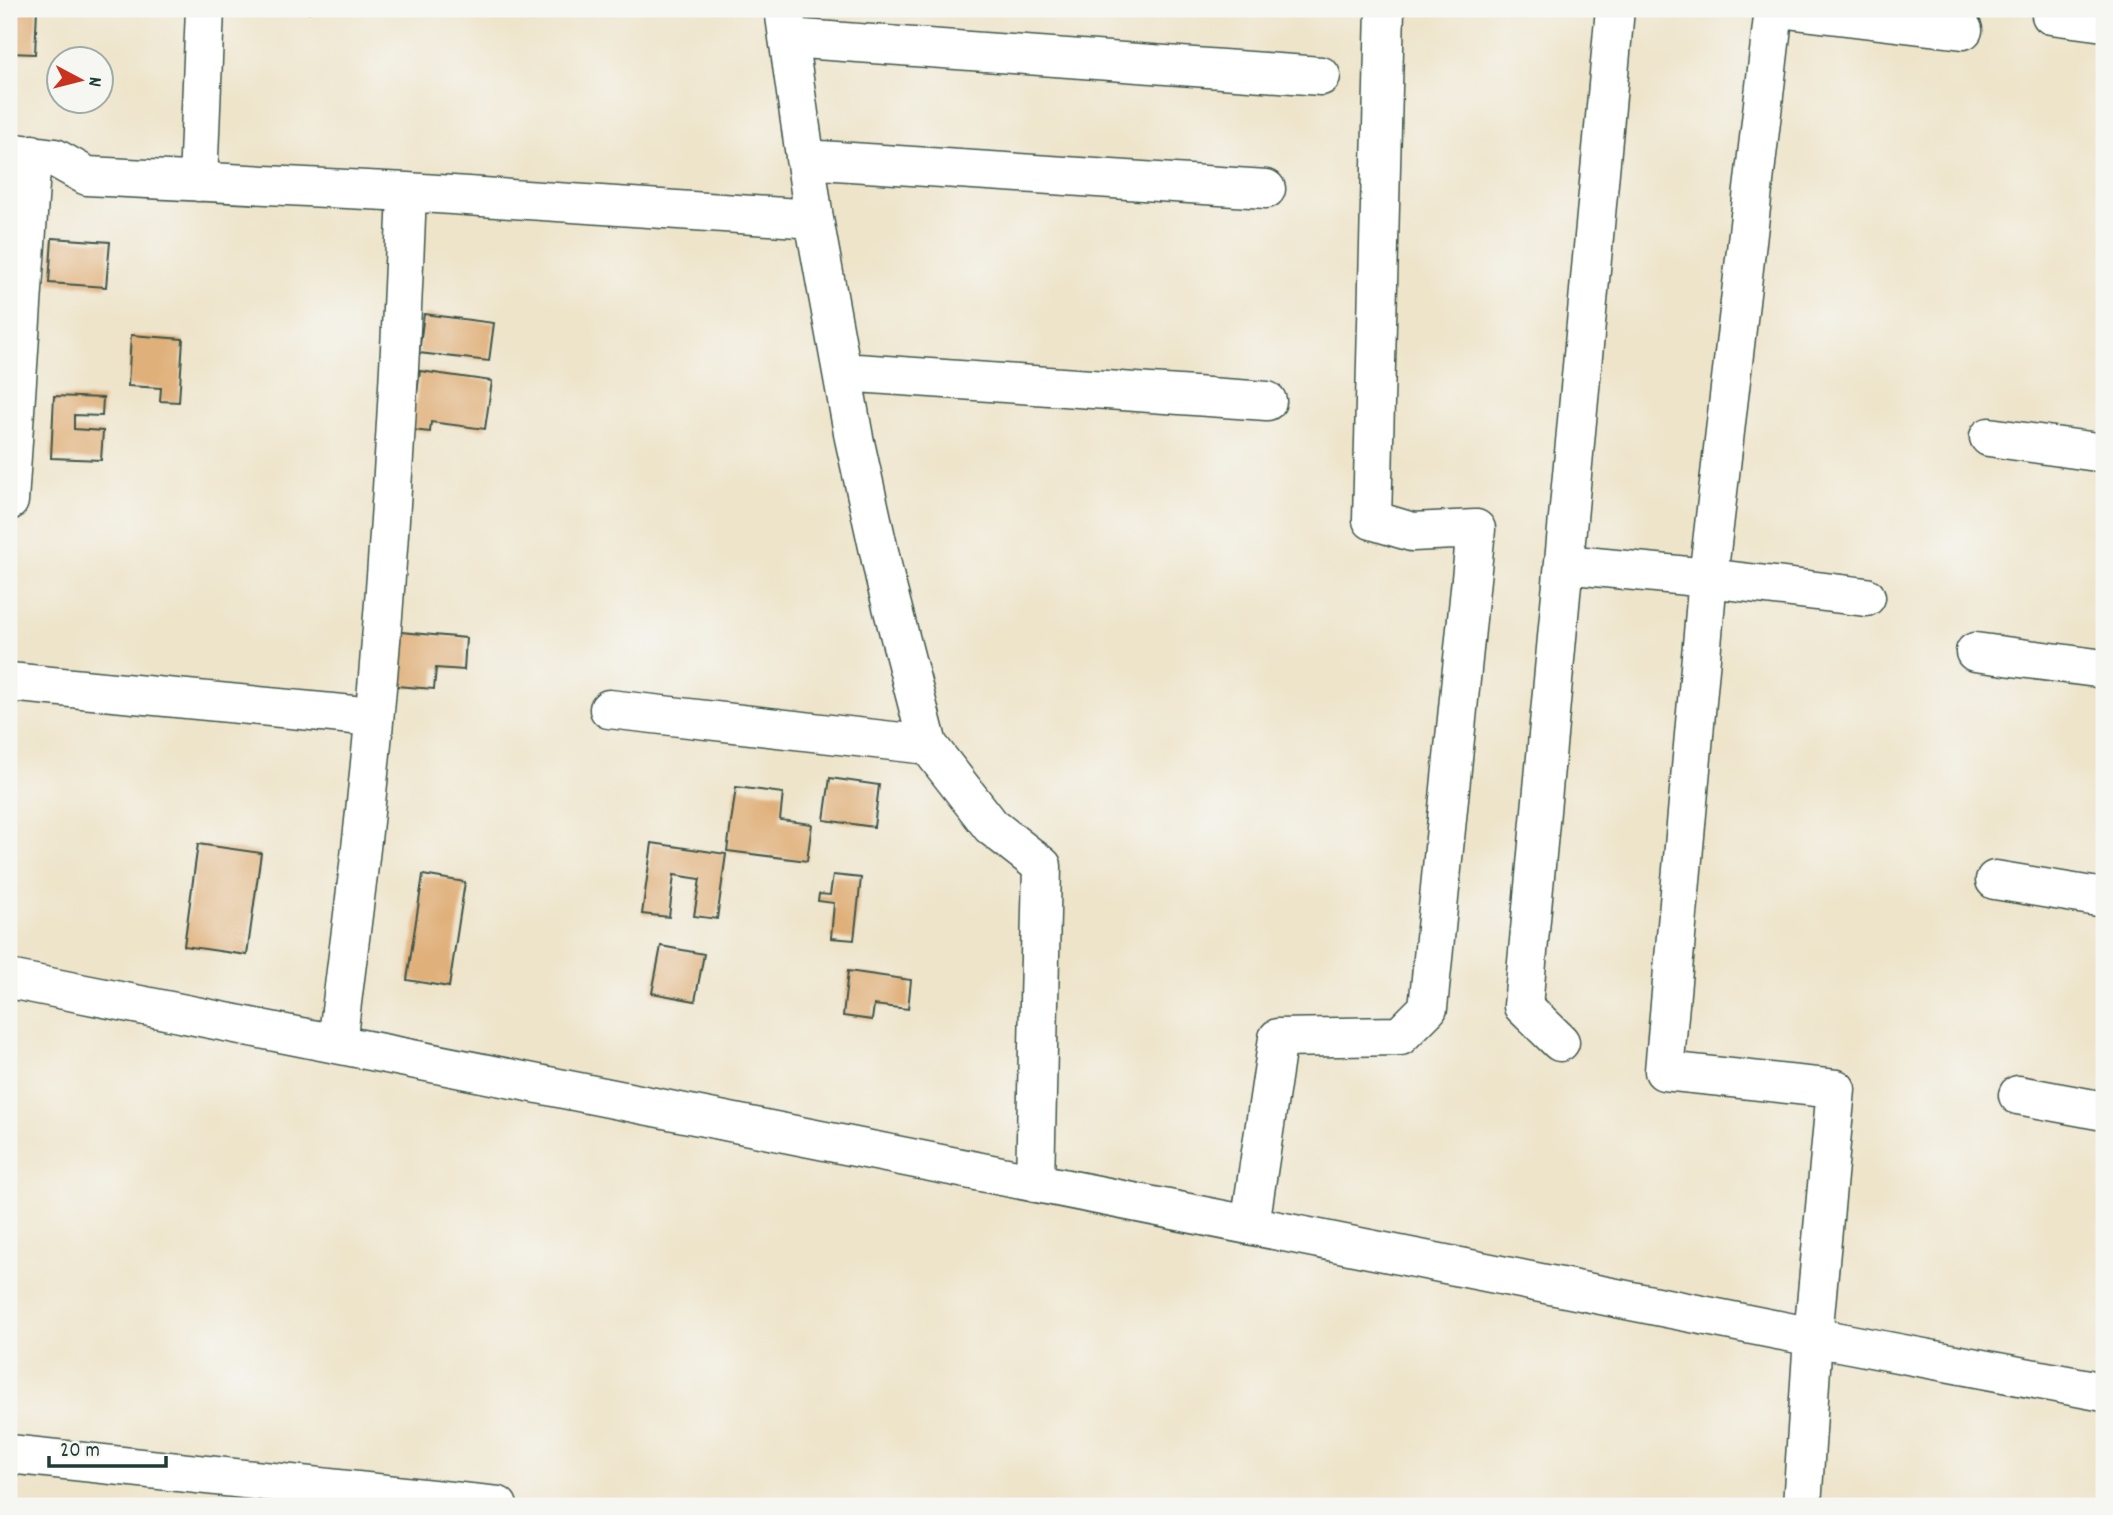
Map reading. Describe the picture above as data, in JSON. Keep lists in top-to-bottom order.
{
  "scale_bar": "20 m",
  "north": "right"
}
